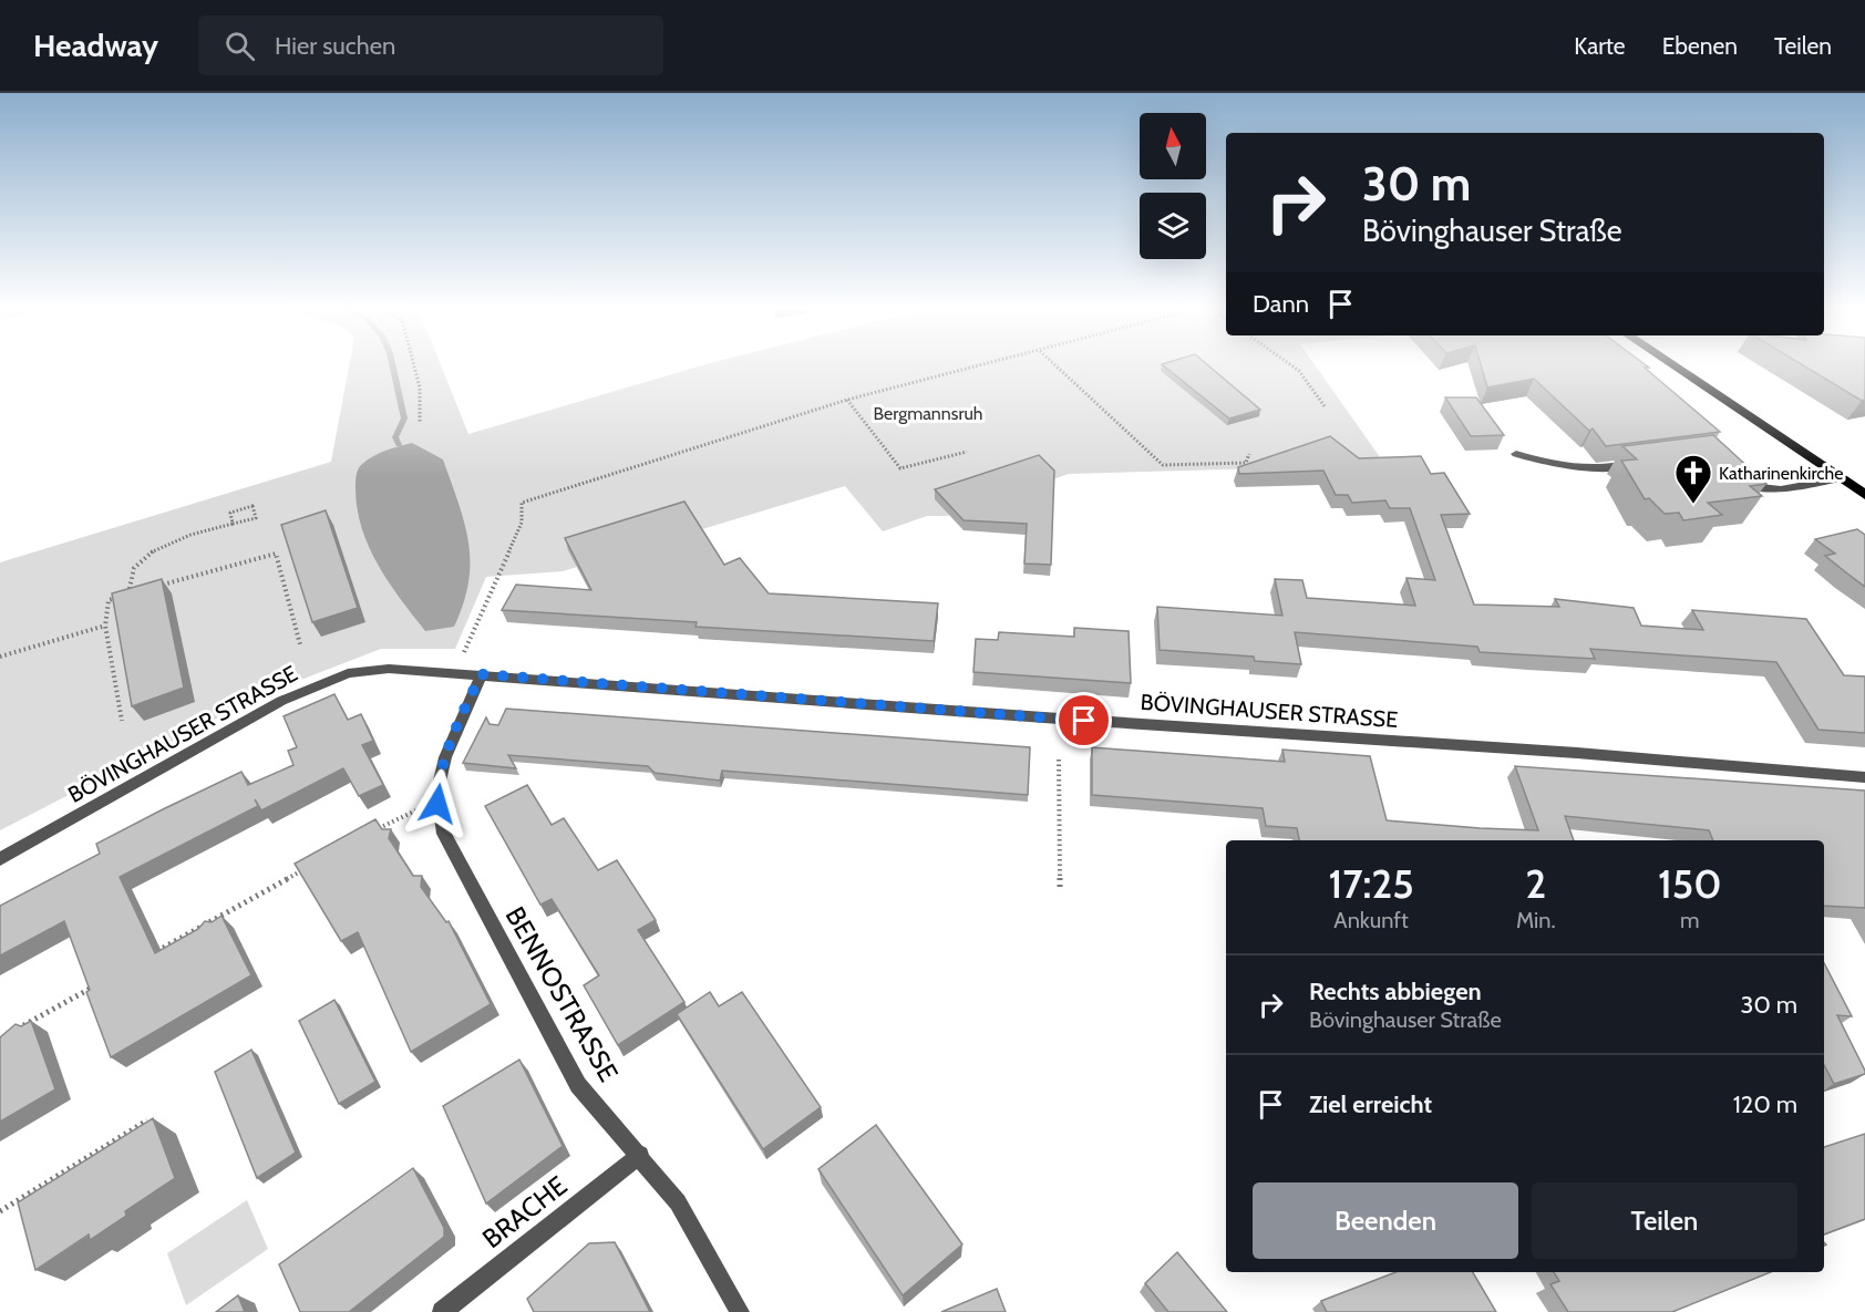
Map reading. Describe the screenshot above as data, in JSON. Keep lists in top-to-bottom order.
{
  "streets": {
    "street": ["BÖVINGHAUSER STRASSE", "BENNOSTRASSE", "BRACHE"]
  },
  "crossings": [
    ["BÖVINGHAUSER STRASSE", "BENNOSTRASSE"],
    ["BENNOSTRASSE", "BRACHE"]
  ],
  "parks": ["Bergmannsruh"],
  "places": {
    "church": ["Katharinenkirche"]
  },
  "north": "top",
  "page": {
    "header": "Headway",
    "search": "Hier suchen",
    "nav": ["Karte", "Ebenen", "Teilen"],
    "turn": ["30 m", "Bövinghauser Straße"],
    "then": "Dann",
    "eta": [
      "17:25",
      "Ankunft",
      "2",
      "Min.",
      "150",
      "m"
    ],
    "list": [
      {
        "name": "Rechts abbiegen",
        "note": "Bövinghauser Straße",
        "value": "30 m"
      },
      {
        "name": "Ziel erreicht",
        "value": "120 m"
      }
    ],
    "buttons": ["Beenden", "Teilen"]
  }
}
